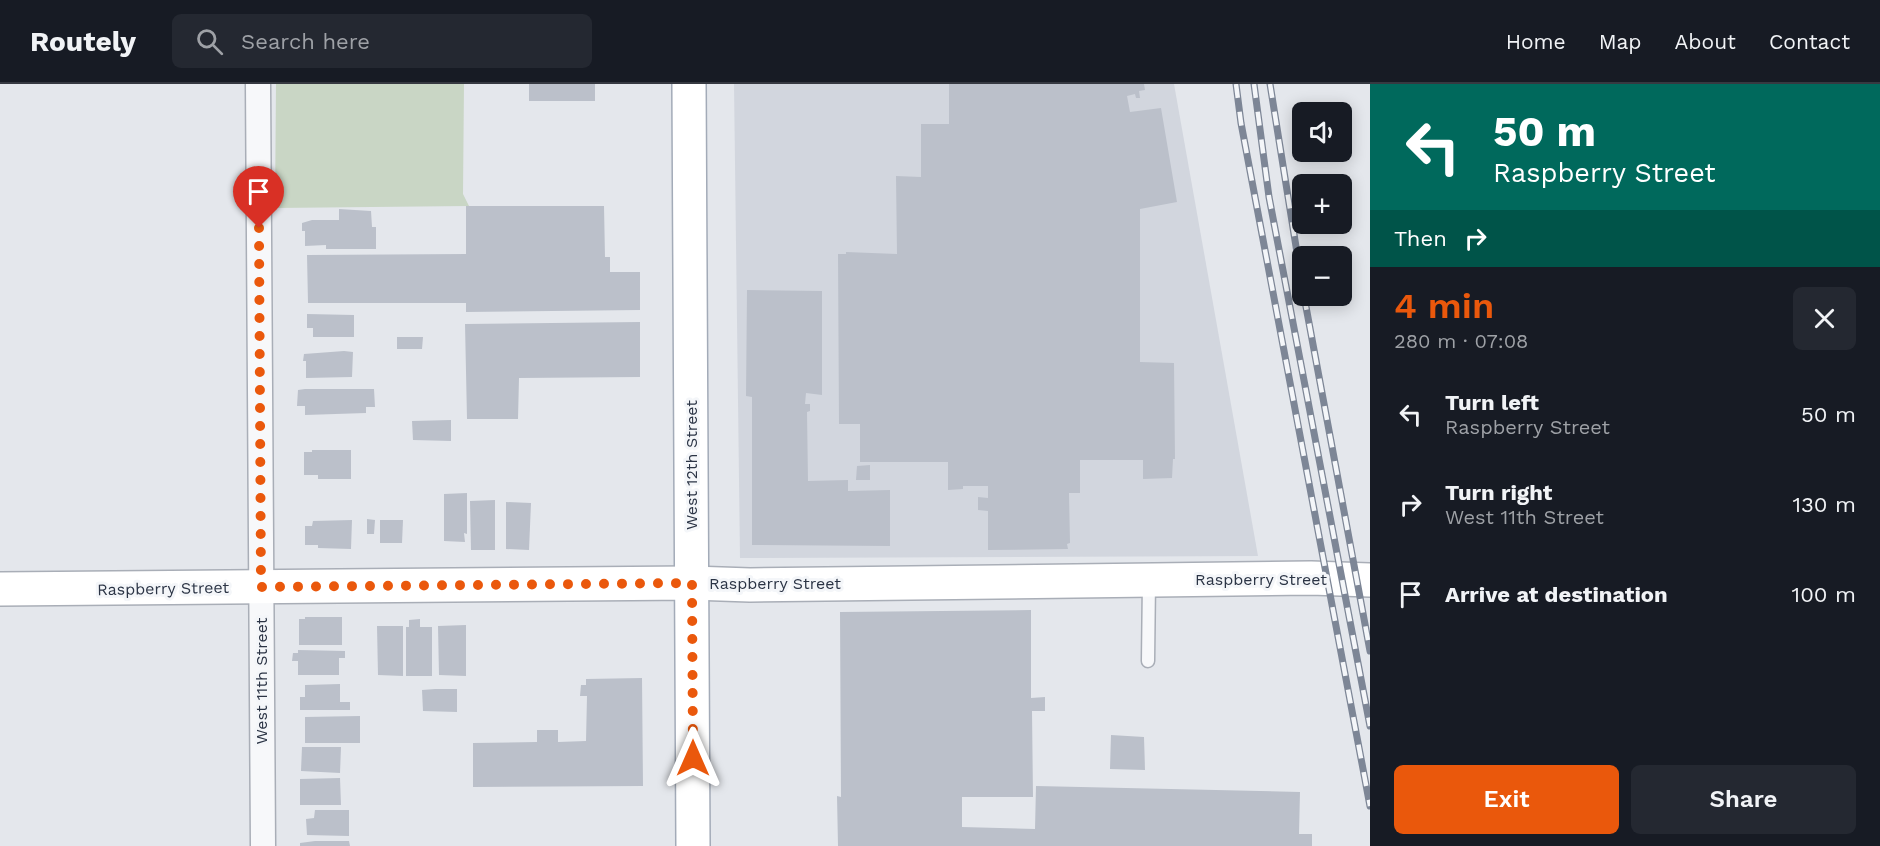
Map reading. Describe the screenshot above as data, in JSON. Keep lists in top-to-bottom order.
{
  "streets": {
    "street": ["West 12th Street", "Raspberry Street", "West 11th Street"]
  },
  "crossings": [
    ["West 12th Street", "Raspberry Street"],
    ["Raspberry Street", "West 11th Street"]
  ],
  "page": {
    "header": "Routely",
    "search": "Search here",
    "nav": [
      "Home",
      "Map",
      "About",
      "Contact"
    ],
    "turn": ["50 m", "Raspberry Street"],
    "map_buttons": ["+", "−"],
    "then": "Then",
    "heading": ["4 min", "280 m · 07:08"],
    "list": [
      {
        "name": "Turn left",
        "note": "Raspberry Street",
        "value": "50 m"
      },
      {
        "name": "Turn right",
        "note": "West 11th Street",
        "value": "130 m"
      },
      {
        "name": "Arrive at destination",
        "value": "100 m"
      }
    ],
    "buttons": ["Exit", "Share"]
  }
}
